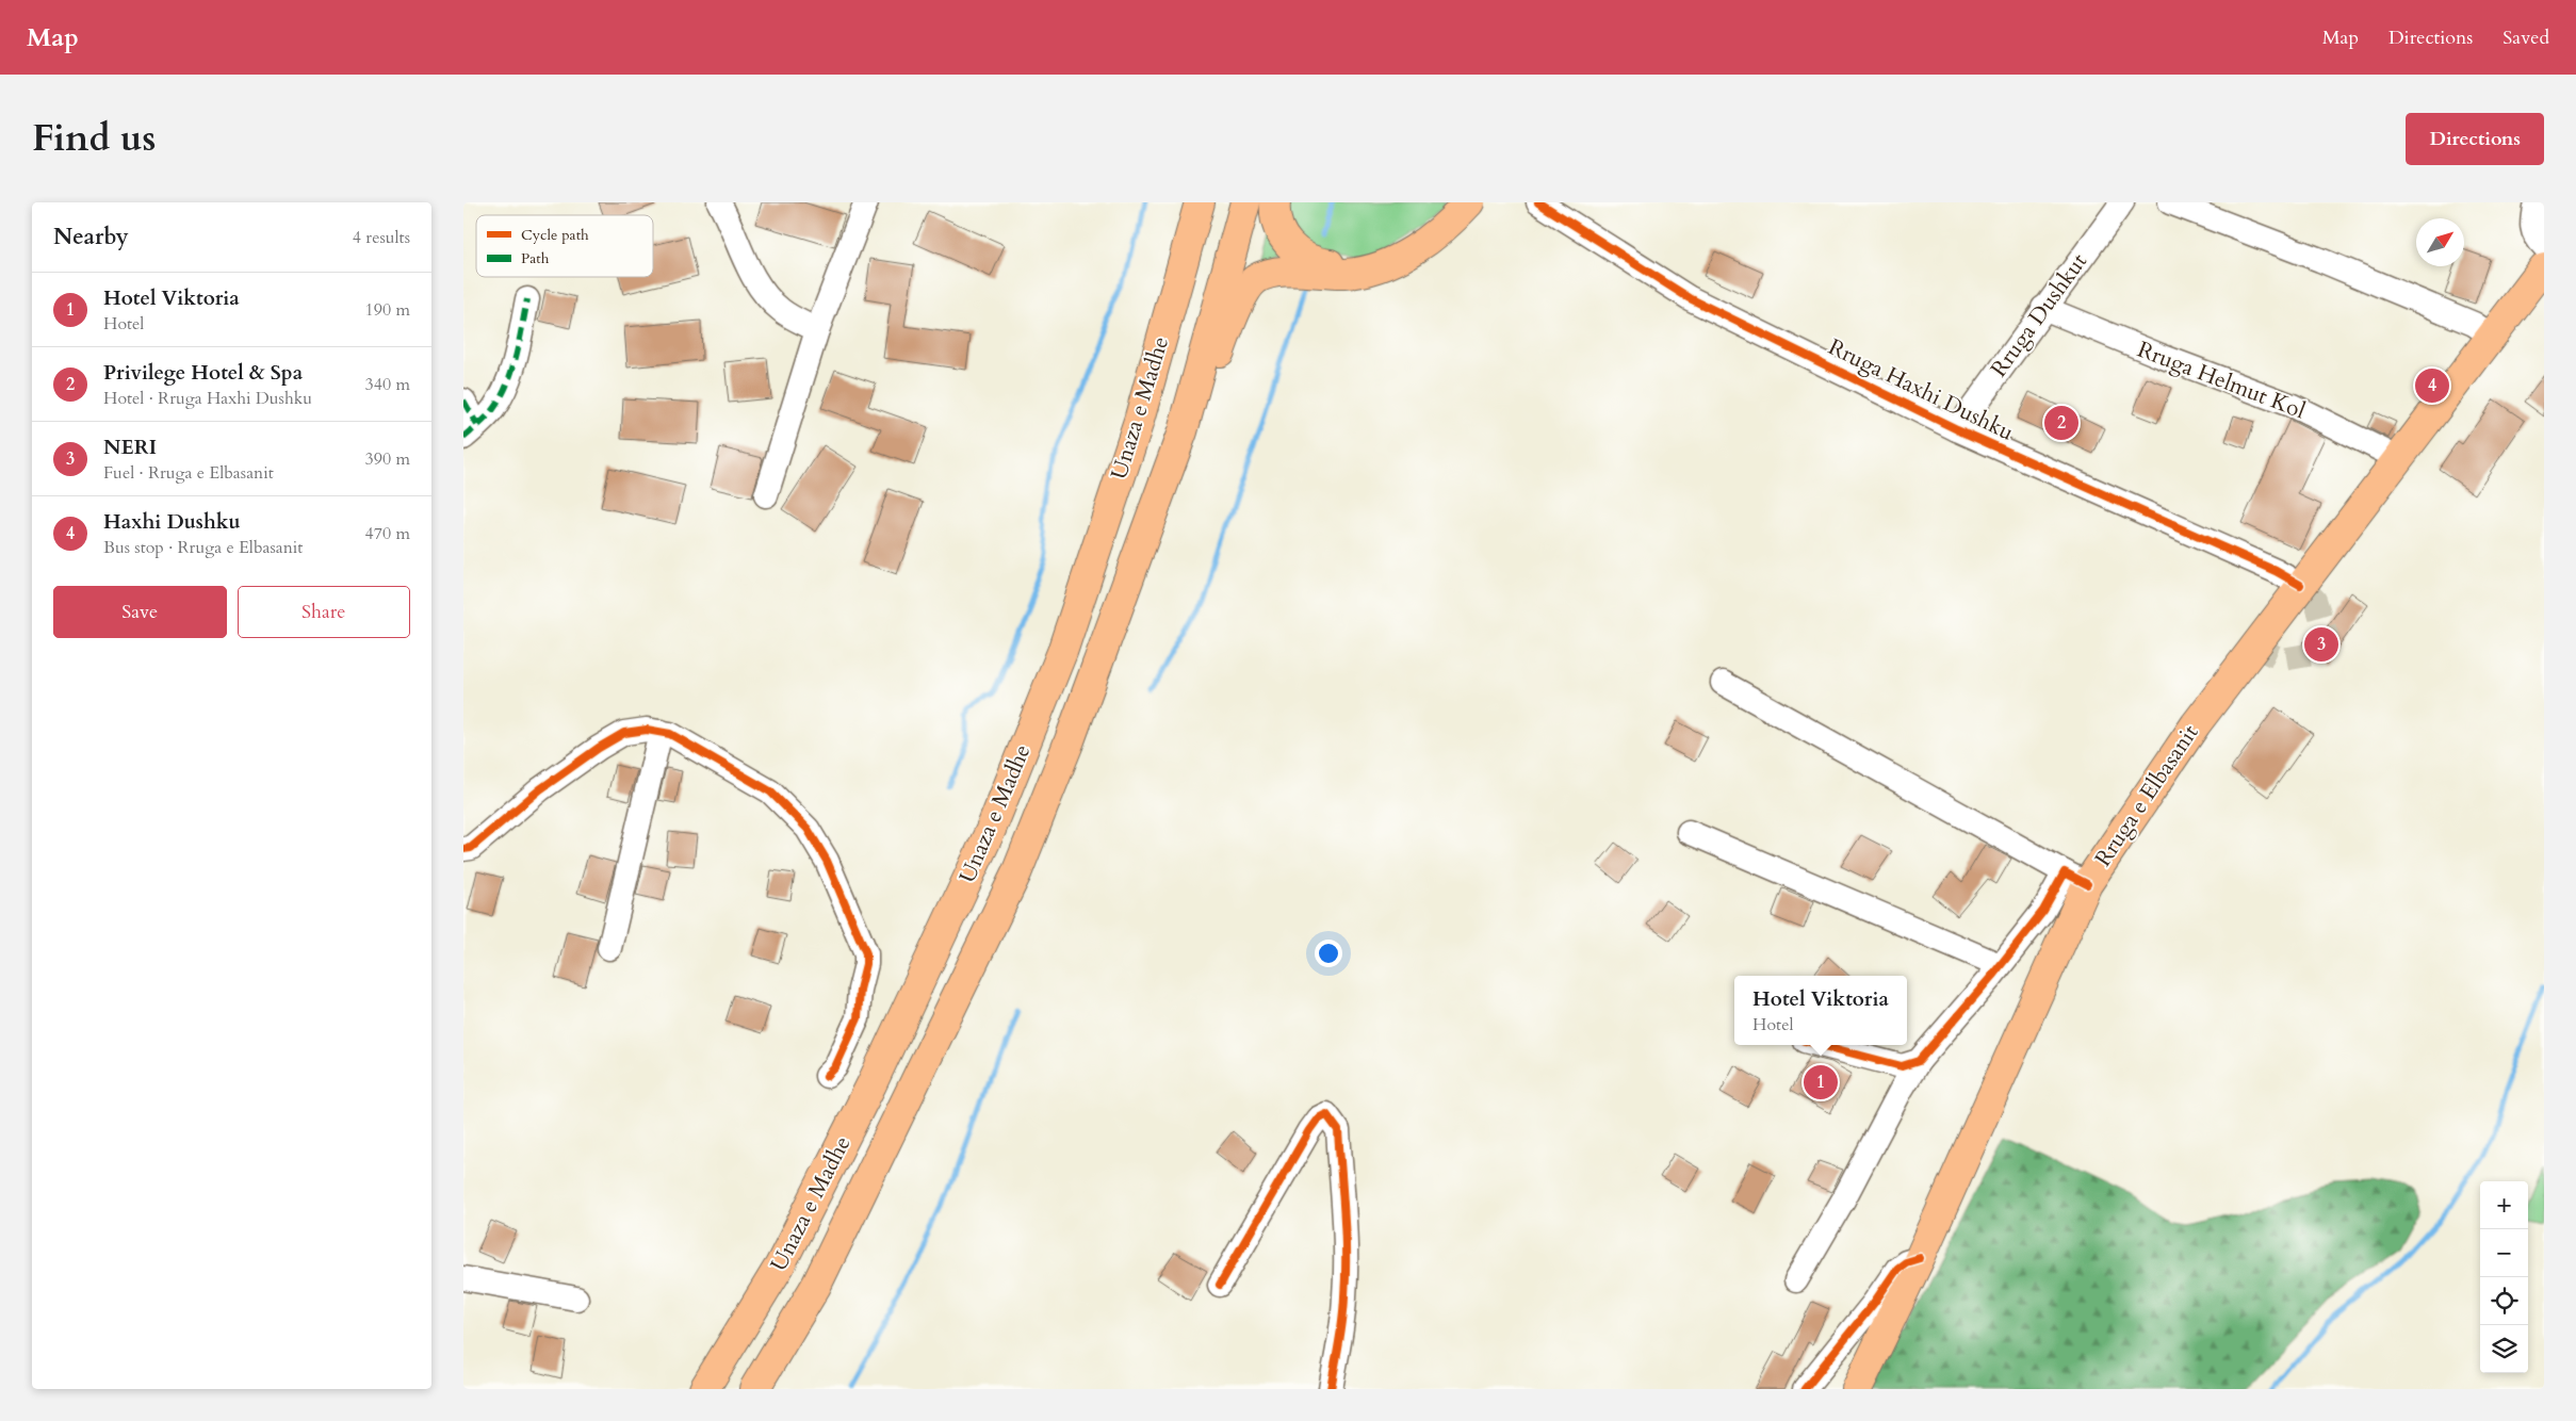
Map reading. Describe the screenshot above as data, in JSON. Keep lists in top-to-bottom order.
{
  "streets": {
    "main road": ["Unaza e Madhe", "Rruga e Elbasanit"],
    "street": ["Rruga Dushkut", "Rruga Helmut Kol", "Rruga Haxhi Dushku"]
  },
  "crossings": [
    ["Rruga Dushkut", "Rruga Helmut Kol"],
    ["Rruga Dushkut", "Rruga Haxhi Dushku"],
    ["Rruga Helmut Kol", "Rruga e Elbasanit"],
    ["Rruga Haxhi Dushku", "Rruga e Elbasanit"]
  ],
  "legend": ["Cycle path", "Path"],
  "north": "top right",
  "page": {
    "header": "Map",
    "nav": ["Map", "Directions", "Saved"],
    "title": "Find us",
    "buttons": [
      "Directions",
      ["Save", "Share"]
    ],
    "heading": ["Nearby", "4 results"],
    "list": [
      {
        "mark": "1",
        "name": "Hotel Viktoria",
        "note": "Hotel",
        "value": "190 m"
      },
      {
        "mark": "2",
        "name": "Privilege Hotel & Spa",
        "note": "Hotel · Rruga Haxhi Dushku",
        "value": "340 m"
      },
      {
        "mark": "3",
        "name": "NERI",
        "note": "Fuel · Rruga e Elbasanit",
        "value": "390 m"
      },
      {
        "mark": "4",
        "name": "Haxhi Dushku",
        "note": "Bus stop · Rruga e Elbasanit",
        "value": "470 m"
      }
    ],
    "pins": [
      "4",
      "2",
      "3",
      "1"
    ],
    "popup": ["Hotel Viktoria", "Hotel"],
    "map_buttons": ["+", "−"]
  }
}
